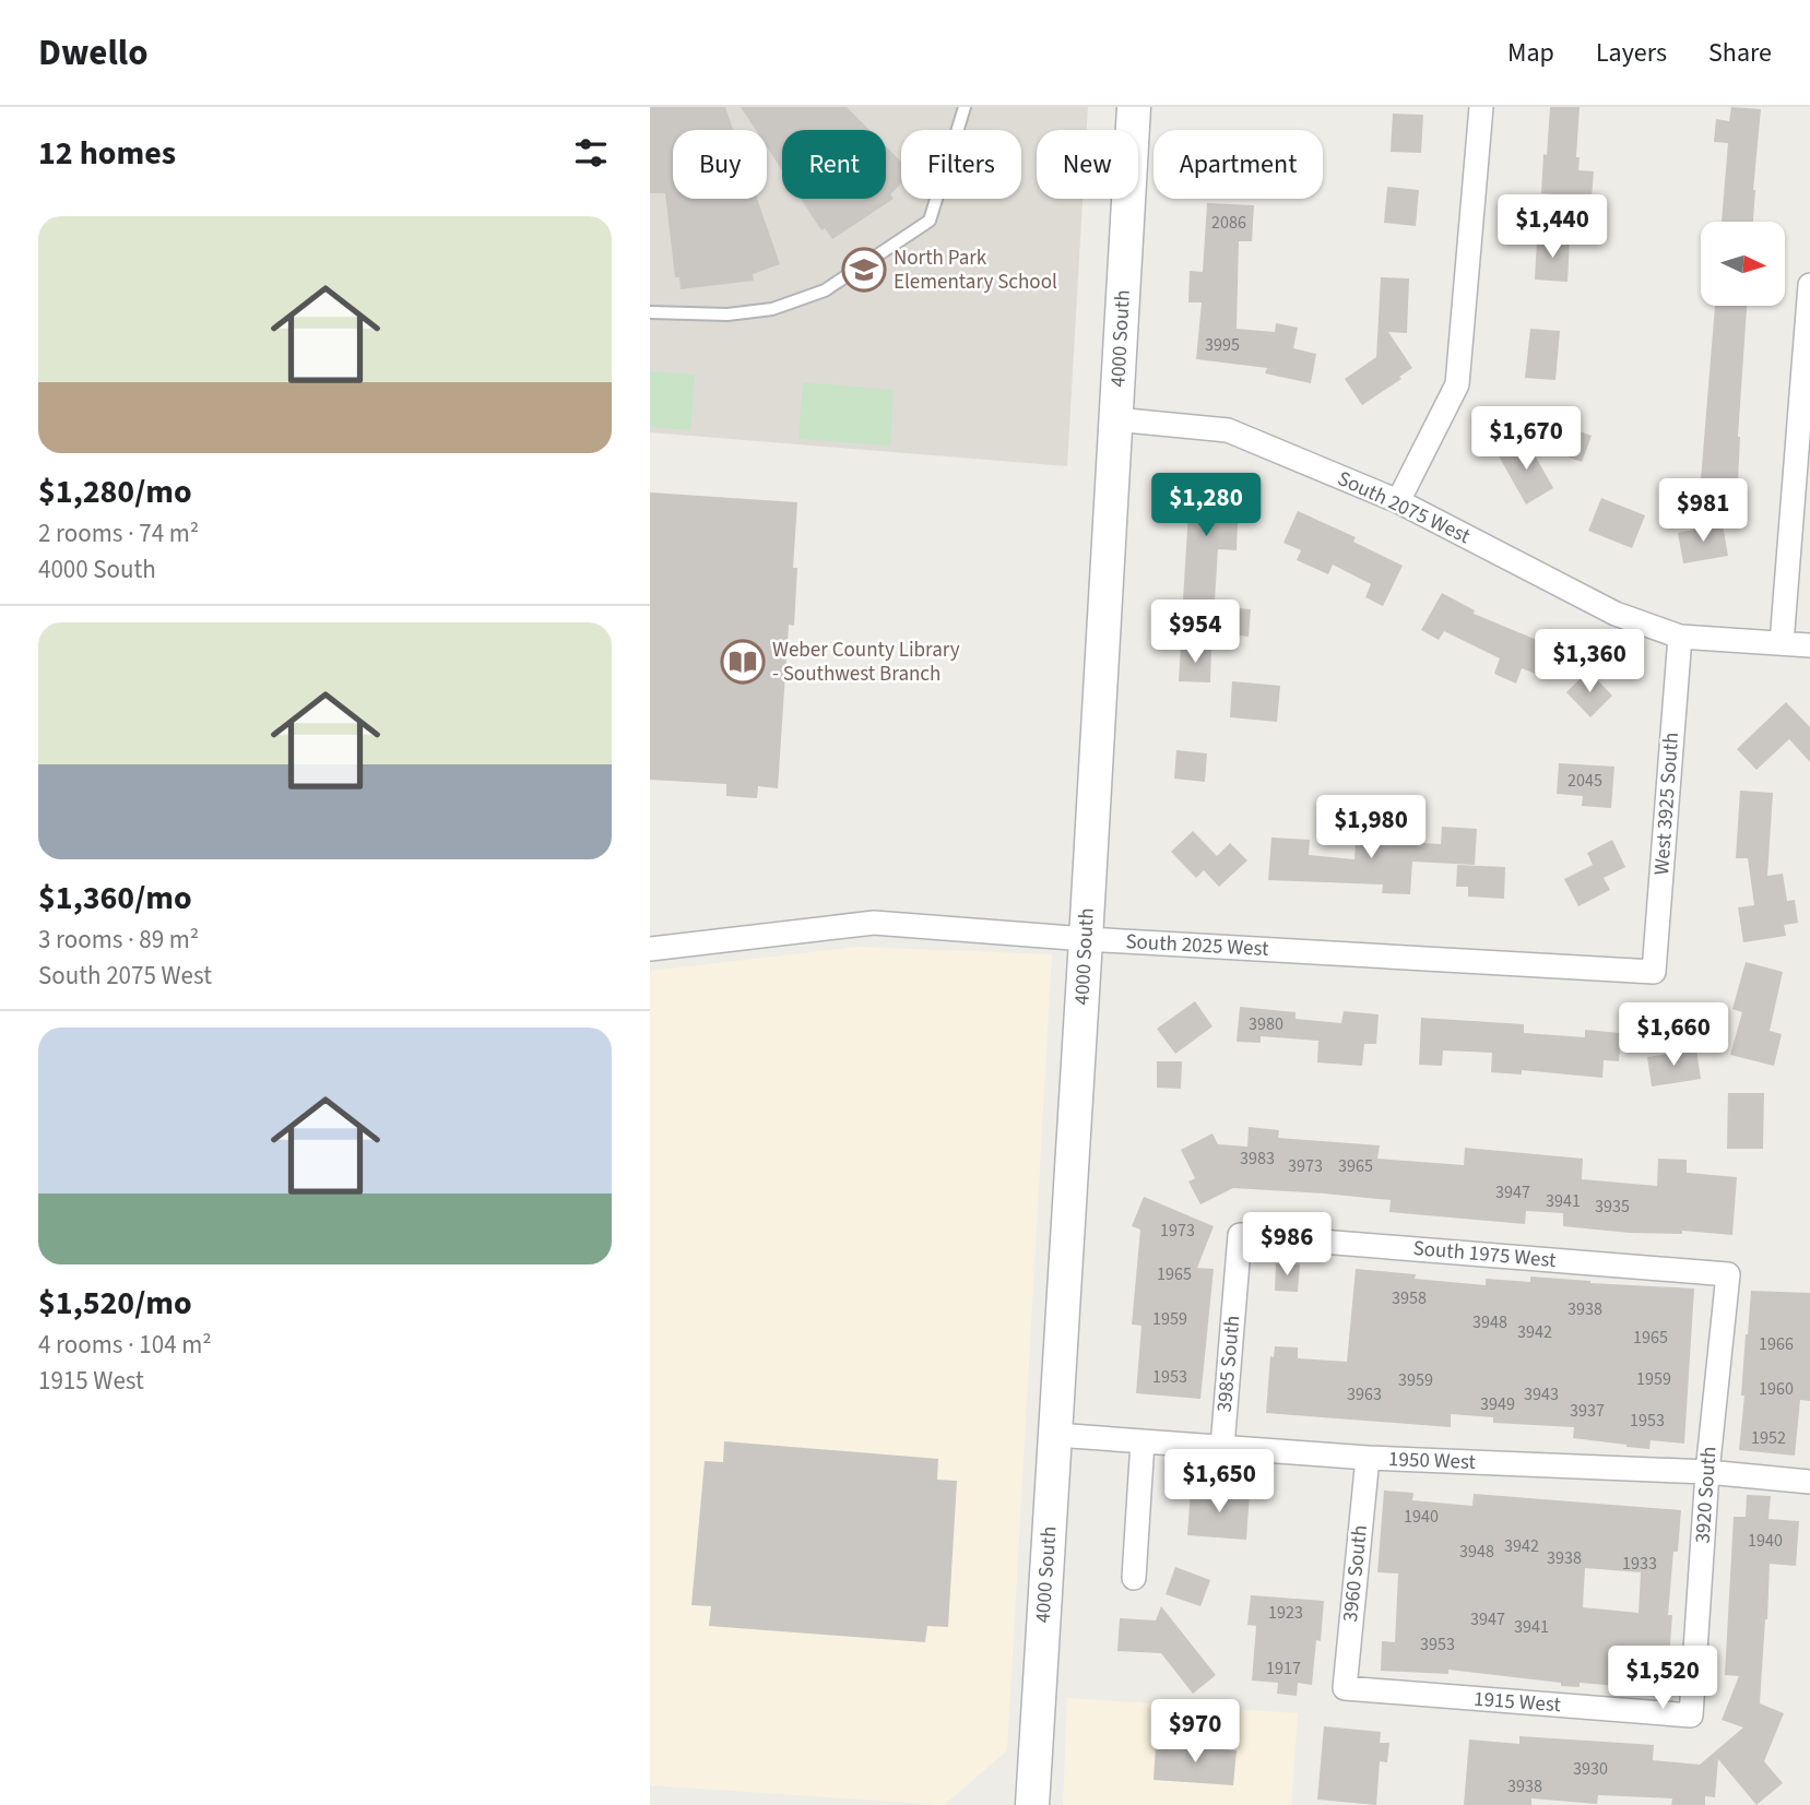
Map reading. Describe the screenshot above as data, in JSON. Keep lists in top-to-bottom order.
{
  "streets": {
    "street": [
      "4000 South",
      "South 2075 West",
      "West 3925 South",
      "South 2025 West",
      "South 1975 West",
      "3985 South",
      "1950 West",
      "3920 South",
      "3960 South",
      "1915 West"
    ]
  },
  "crossings": [
    ["4000 South", "South 2075 West"],
    ["4000 South", "South 2025 West"],
    ["4000 South", "1950 West"],
    ["South 2075 West", "West 3925 South"],
    ["West 3925 South", "South 2025 West"],
    ["South 1975 West", "3985 South"],
    ["South 1975 West", "3920 South"],
    ["3985 South", "1950 West"],
    ["1950 West", "3920 South"],
    ["1950 West", "3960 South"],
    ["3920 South", "1915 West"],
    ["3960 South", "1915 West"]
  ],
  "places": {
    "school or university": ["North Park Elementary School"],
    "library": ["Weber County Library - Southwest Branch"]
  },
  "house_numbers": [
    "2086",
    "3995",
    "2045",
    "3980",
    "3983",
    "3973",
    "3965",
    "3947",
    "3941",
    "3935",
    "1973",
    "1965",
    "3958",
    "3938",
    "1959",
    "3948",
    "3942",
    "1965",
    "1966",
    "1953",
    "1959",
    "3959",
    "1960",
    "3963",
    "3943",
    "3949",
    "3937",
    "1953",
    "1952",
    "1940",
    "1940",
    "3942",
    "3948",
    "3938",
    "1933",
    "1923",
    "3947",
    "3941",
    "3953",
    "1917",
    "3930",
    "3938"
  ],
  "north": "right",
  "page": {
    "header": "Dwello",
    "nav": ["Map", "Layers", "Share"],
    "heading": "12 homes",
    "chip": [
      "Buy",
      "Rent",
      "Filters",
      "New",
      "Apartment"
    ],
    "price": [
      "$1,440",
      "$1,670",
      "$1,280",
      "$981",
      "$954",
      "$1,360",
      "$1,980",
      "$1,660",
      "$986",
      "$1,650",
      "$1,520",
      "$970"
    ],
    "list": [
      {
        "name": "$1,280/mo",
        "note": "2 rooms · 74 m² · 4000 South"
      },
      {
        "name": "$1,360/mo",
        "note": "3 rooms · 89 m² · South 2075 West"
      },
      {
        "name": "$1,520/mo",
        "note": "4 rooms · 104 m² · 1915 West"
      }
    ]
  }
}
